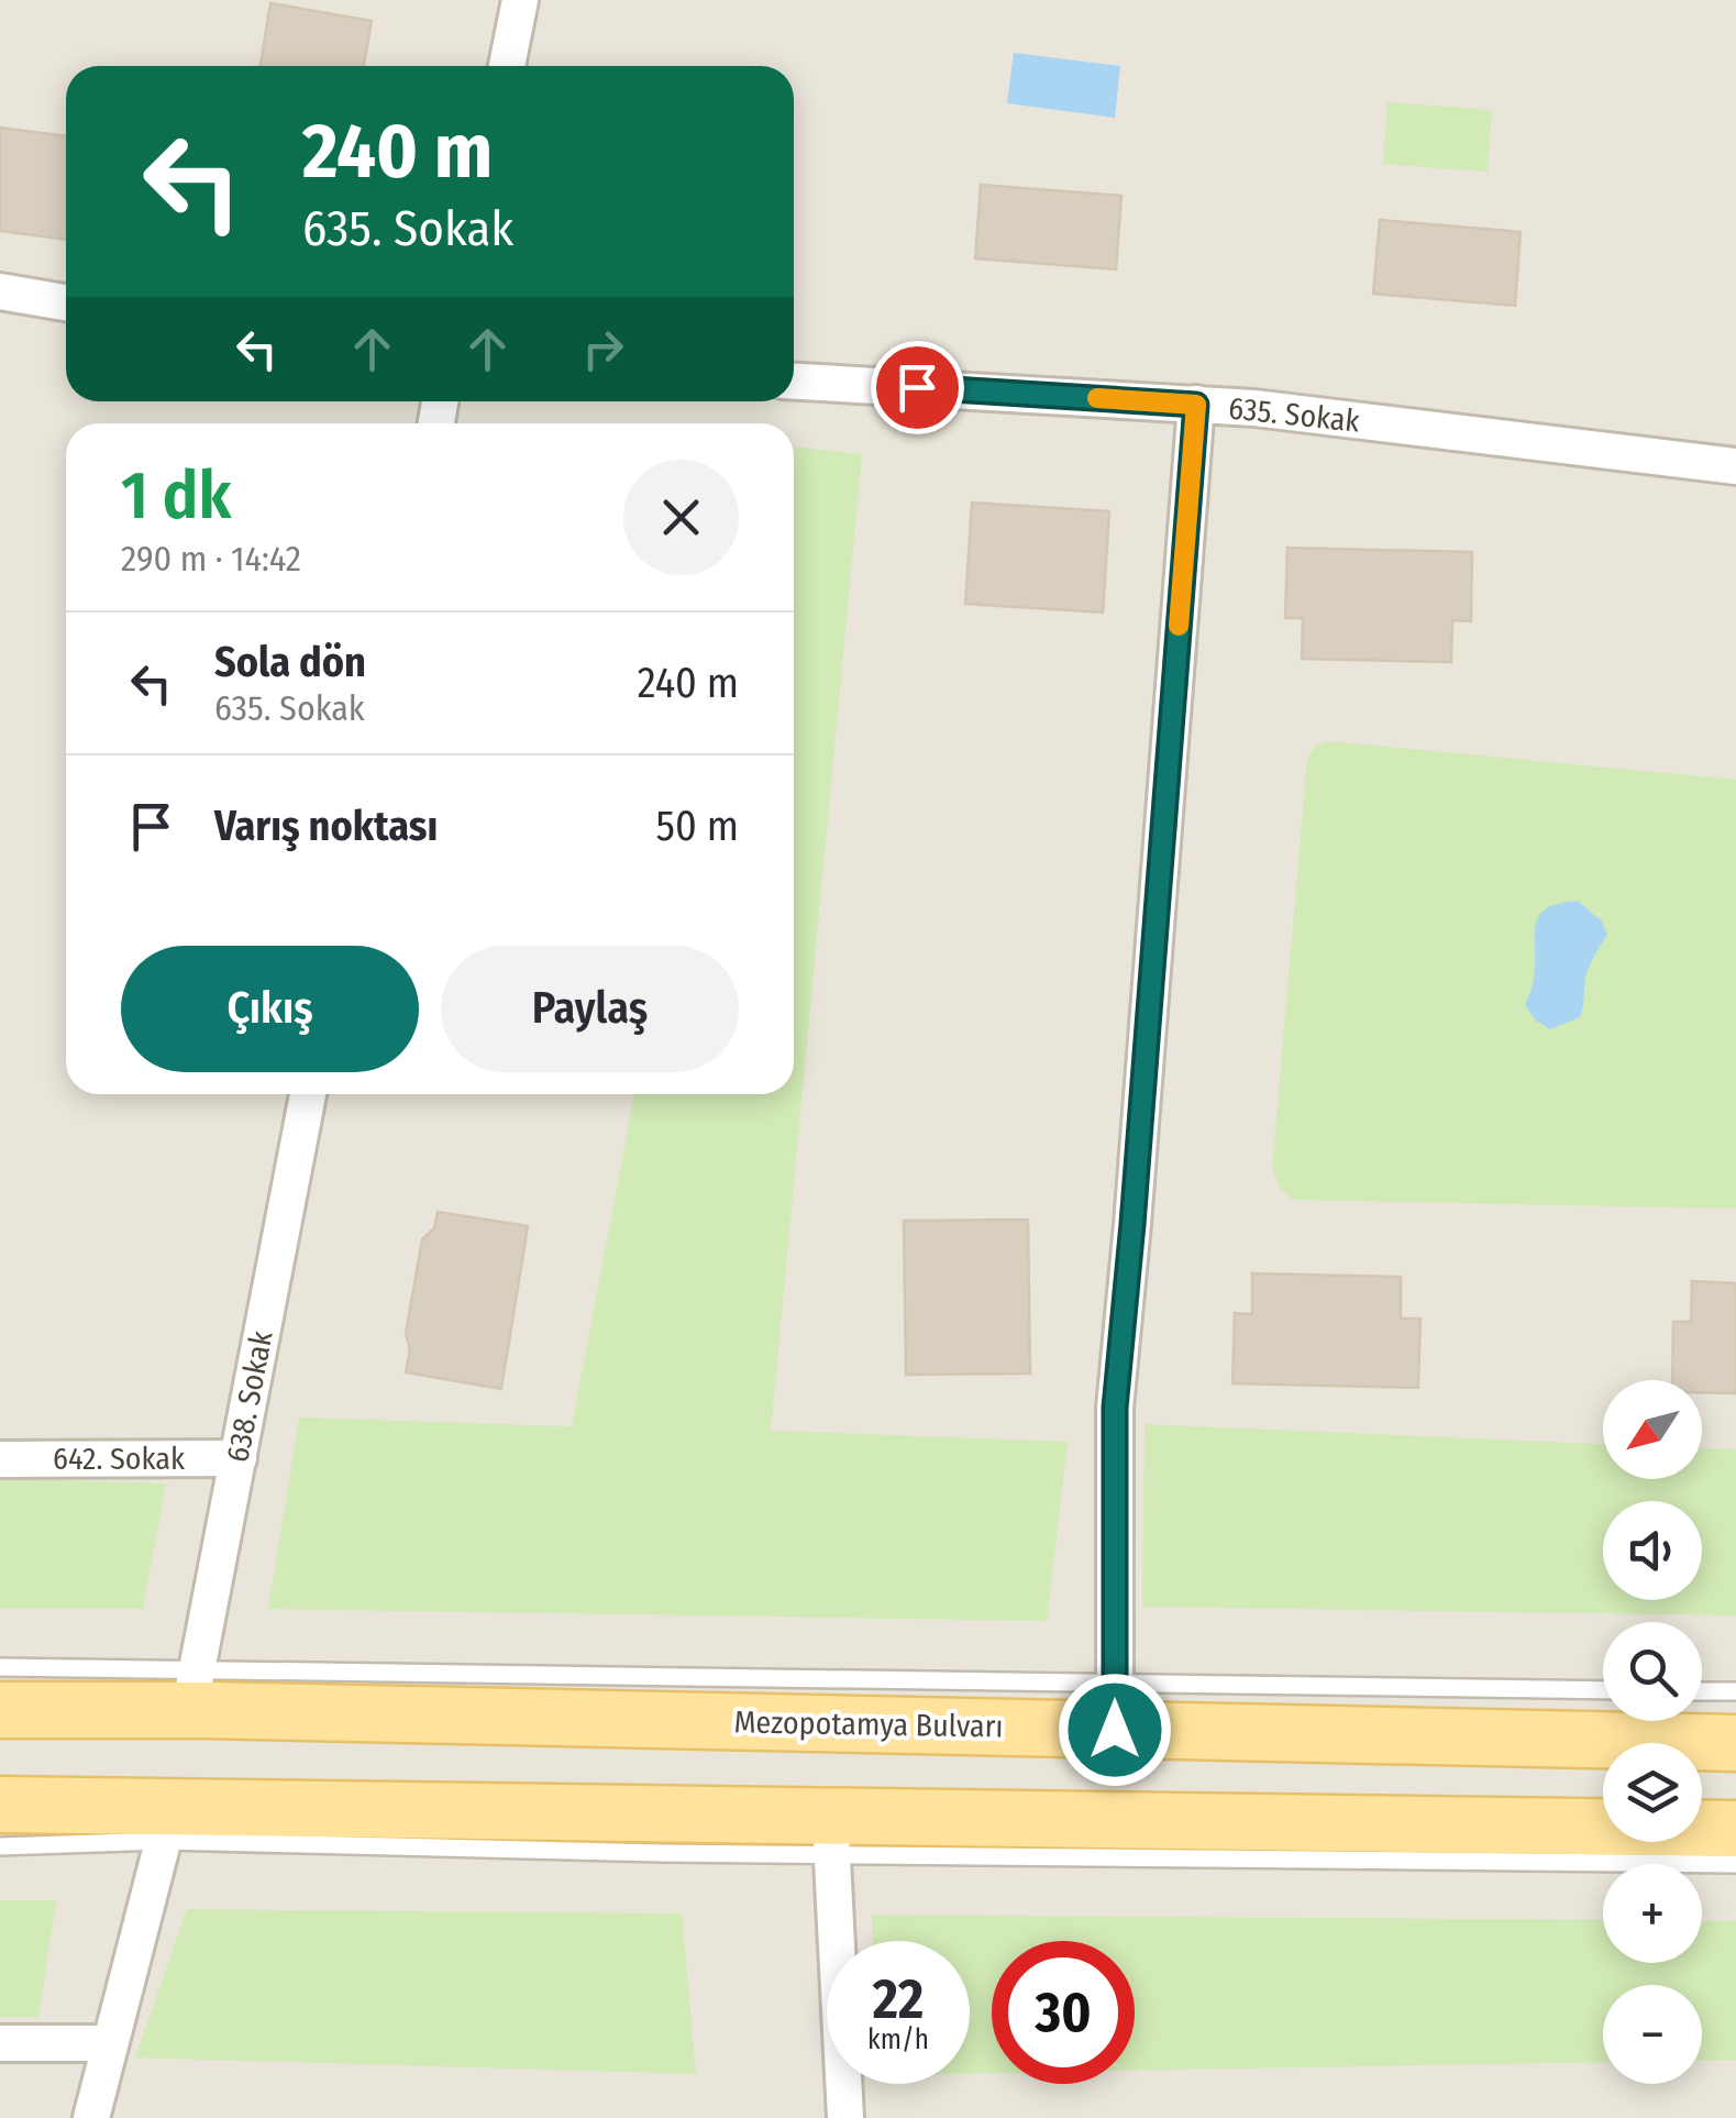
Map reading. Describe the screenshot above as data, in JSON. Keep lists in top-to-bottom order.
{
  "streets": {
    "main road": ["Mezopotamya Bulvarı"],
    "street": ["635. Sokak", "638. Sokak", "642. Sokak"]
  },
  "crossings": [
    ["638. Sokak", "642. Sokak"],
    ["638. Sokak", "Mezopotamya Bulvarı"]
  ],
  "north": "bottom left",
  "page": {
    "turn": ["240 m", "635. Sokak"],
    "heading": ["1 dk", "290 m · 14:42"],
    "list": [
      {
        "name": "Sola dön",
        "note": "635. Sokak",
        "value": "240 m"
      },
      {
        "name": "Varış noktası",
        "value": "50 m"
      }
    ],
    "buttons": ["Çıkış", "Paylaş"],
    "map_buttons": ["+", "−"],
    "speed": "22 km/h",
    "limit": "30"
  }
}
